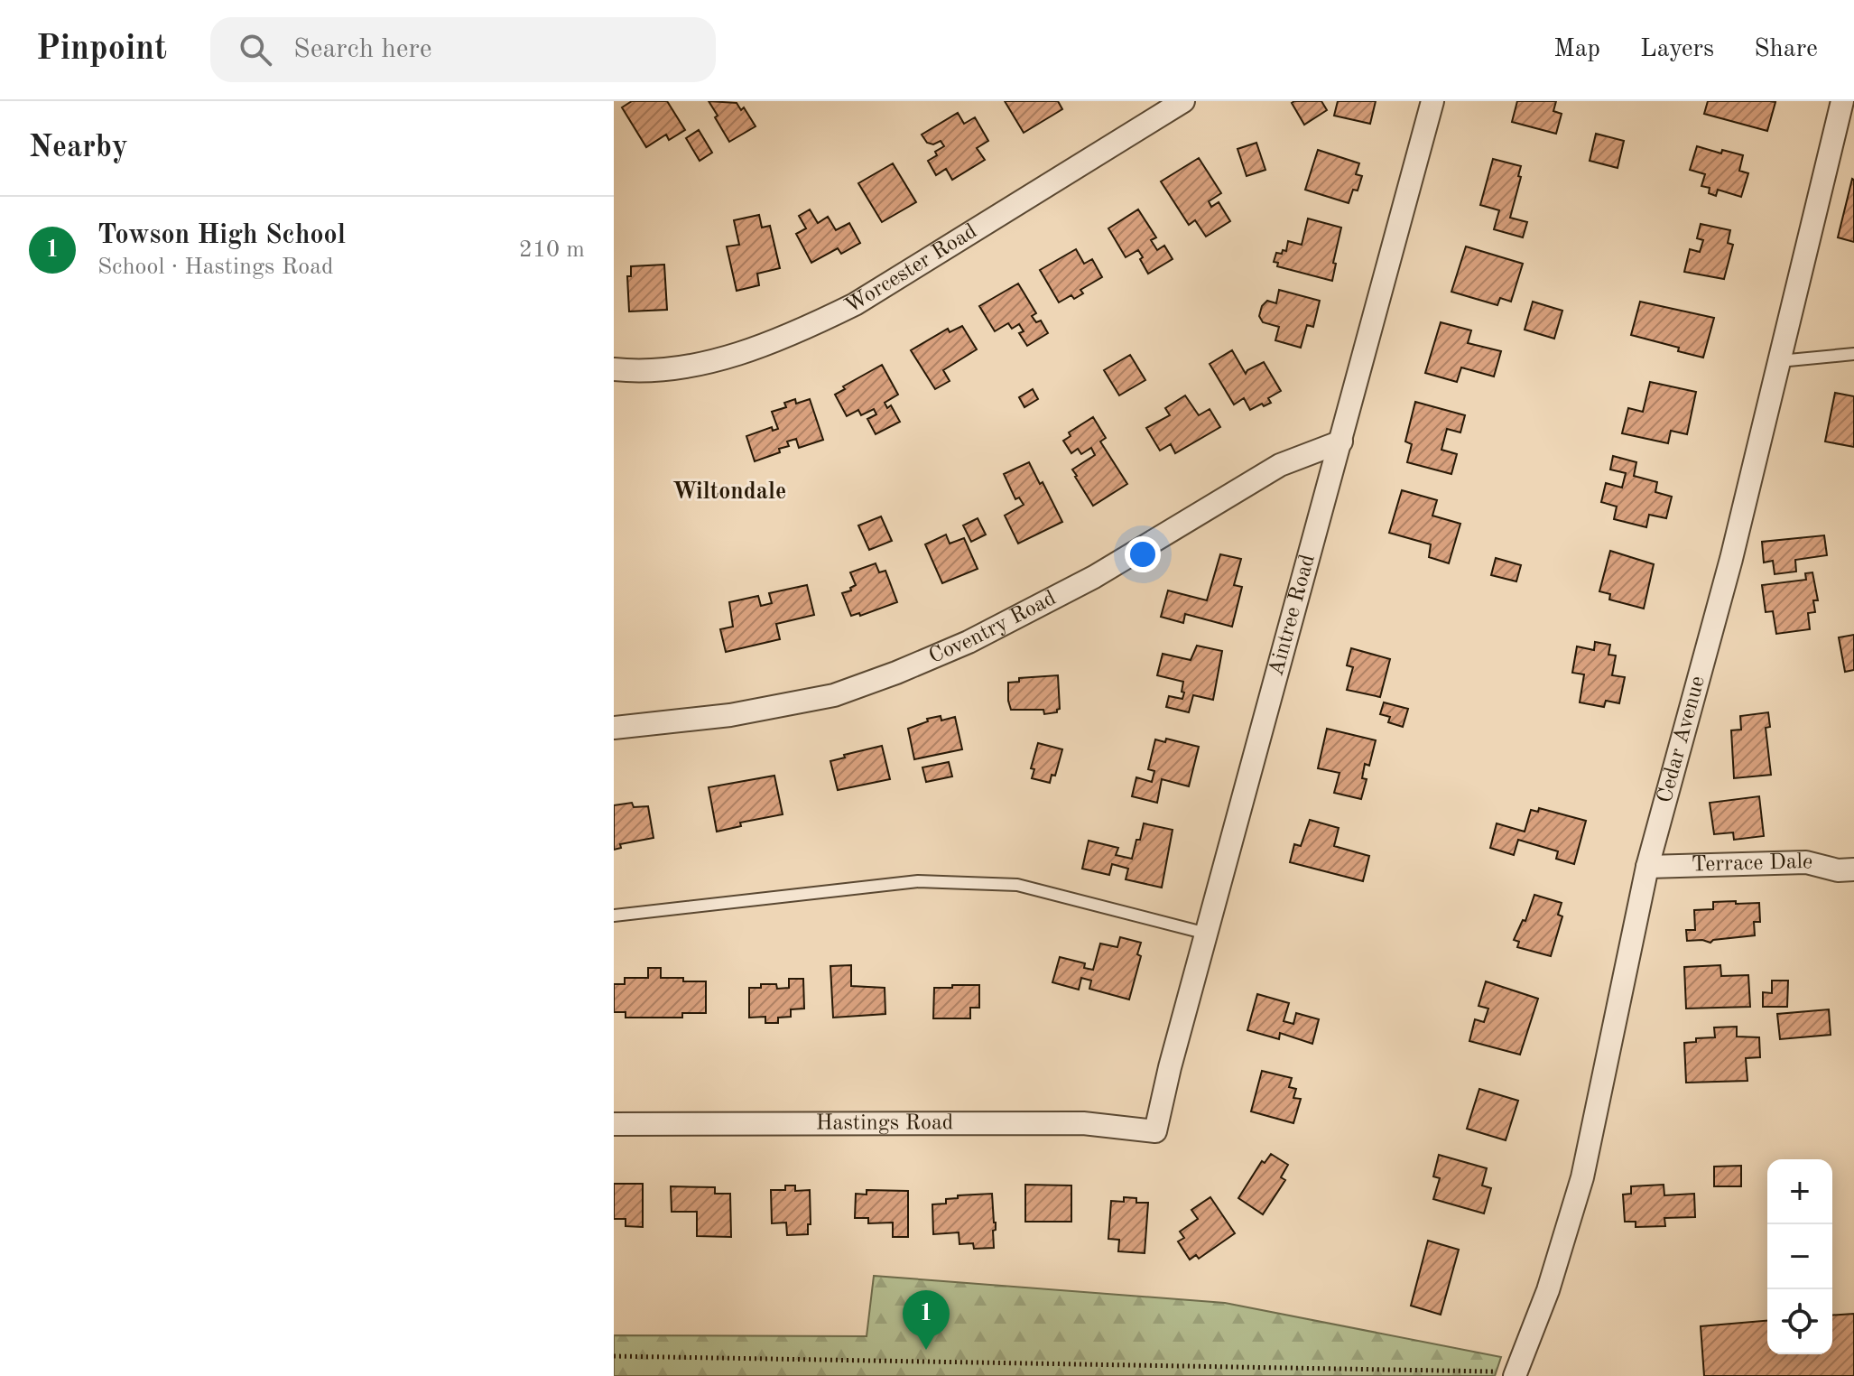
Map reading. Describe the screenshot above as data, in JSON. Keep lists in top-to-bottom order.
{
  "streets": {
    "street": [
      "Worcester Road",
      "Aintree Road",
      "Coventry Road",
      "Cedar Avenue",
      "Terrace Dale",
      "Hastings Road"
    ]
  },
  "crossings": [
    ["Aintree Road", "Coventry Road"],
    ["Aintree Road", "Hastings Road"],
    ["Cedar Avenue", "Terrace Dale"]
  ],
  "districts": ["Wiltondale"],
  "page": {
    "header": "Pinpoint",
    "search": "Search here",
    "nav": ["Map", "Layers", "Share"],
    "heading": "Nearby",
    "list": [
      {
        "mark": "1",
        "name": "Towson High School",
        "note": "School · Hastings Road",
        "value": "210 m"
      }
    ],
    "map_buttons": ["+", "−"],
    "pins": "1"
  }
}
